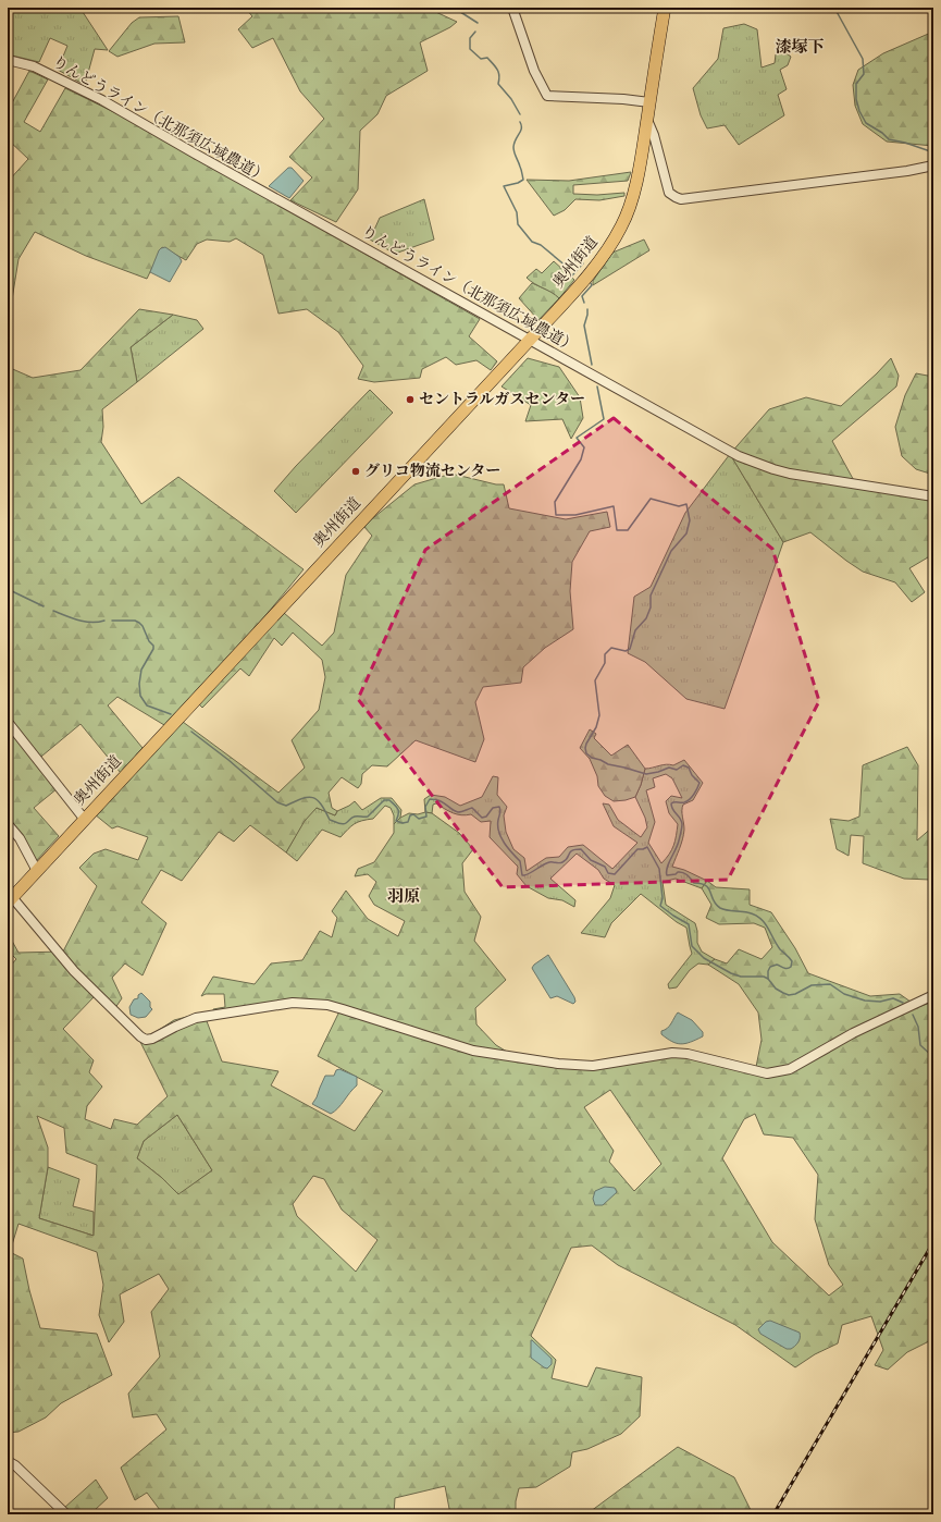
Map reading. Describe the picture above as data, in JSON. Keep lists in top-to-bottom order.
{
  "streets": {
    "highway": ["奥州街道"],
    "street": ["りんどうライン（北那須広域農道）"]
  },
  "crossings": [
    ["りんどうライン（北那須広域農道）", "奥州街道"]
  ],
  "districts": ["漆塚下", "羽原"],
  "places": ["セントラルガスセンター", "グリコ物流センター"]
}
